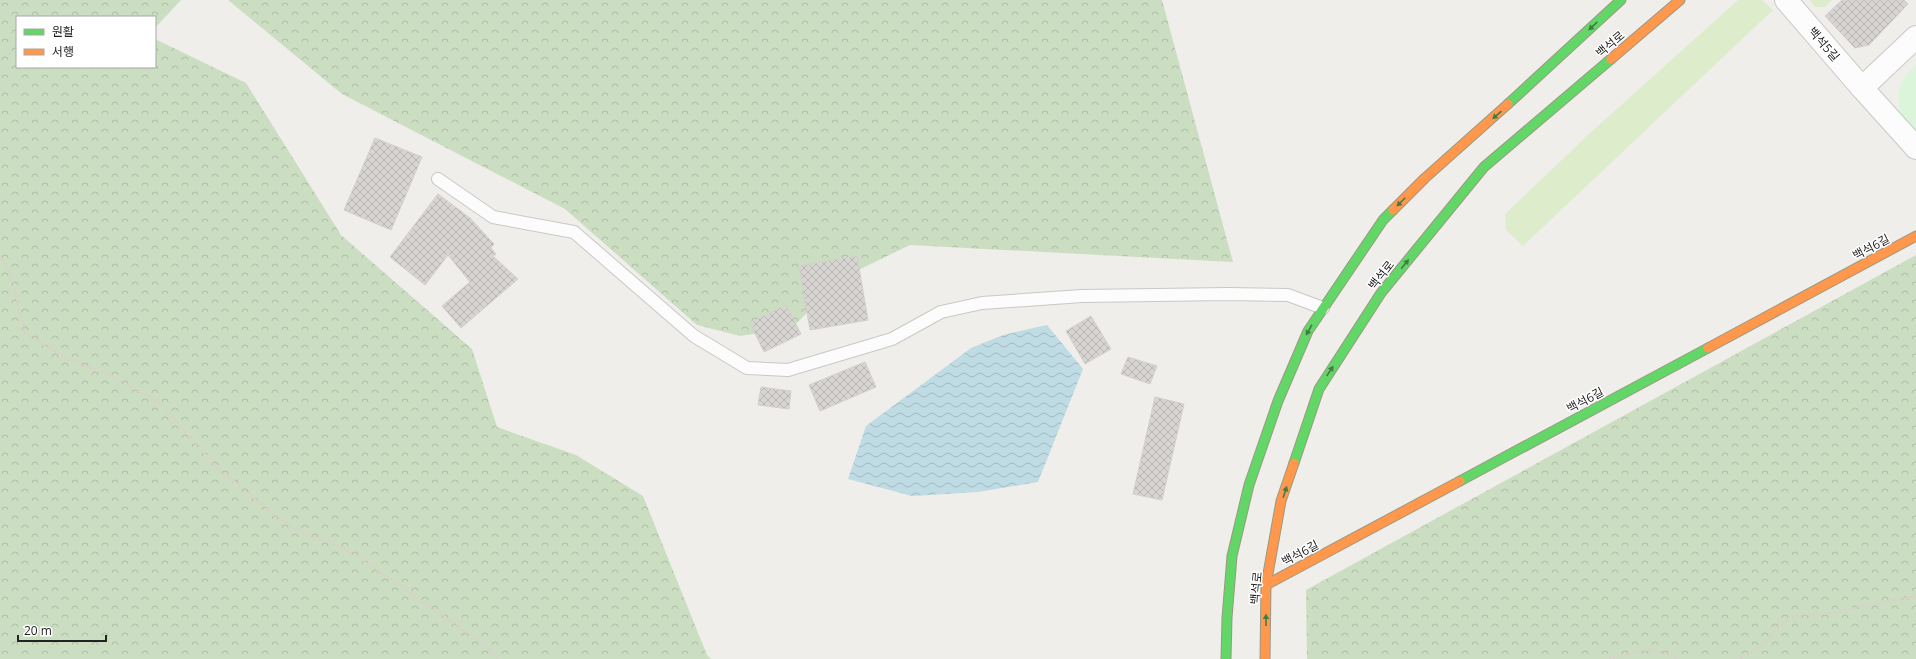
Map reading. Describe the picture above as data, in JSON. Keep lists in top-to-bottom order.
{
  "streets": {
    "main road": ["백석로", "백석6길"],
    "street": ["백석5길"]
  },
  "crossings": [
    ["백석로", "백석6길"]
  ],
  "legend": ["원활", "서행"],
  "scale_bar": "20 m"
}
